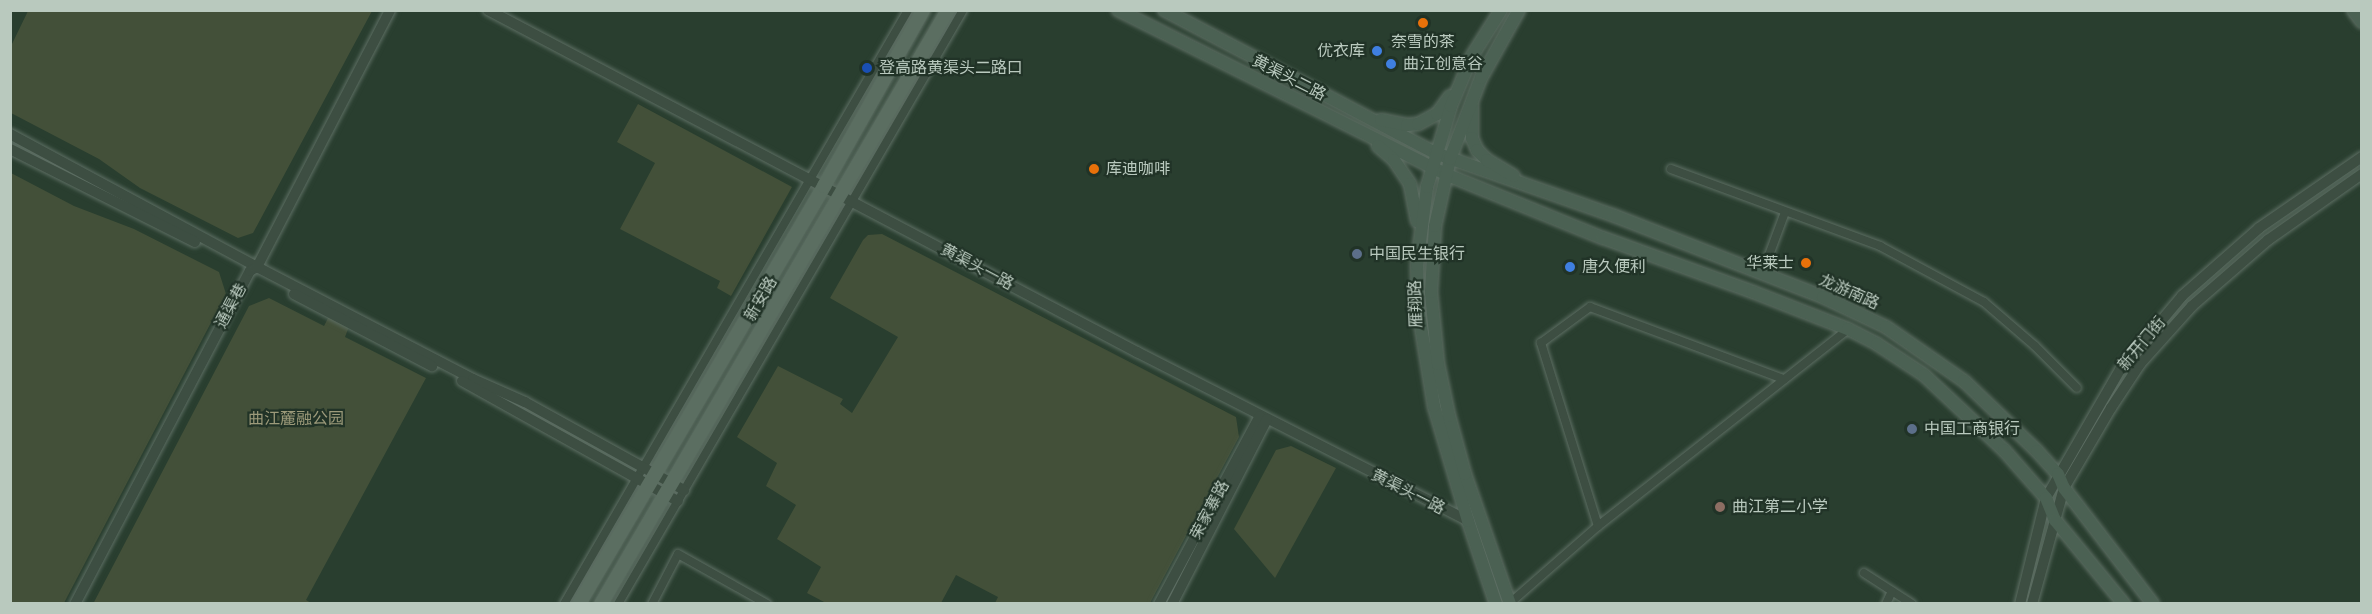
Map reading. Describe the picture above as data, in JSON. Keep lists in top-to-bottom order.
{
  "streets": {
    "main road": [
      "黄渠头二路",
      "龙游南路",
      "新安路",
      "雁翔路"
    ],
    "street": [
      "黄渠头一路",
      "通渠巷",
      "新开门街",
      "荣家寨路"
    ]
  },
  "crossings": [
    ["黄渠头二路", "龙游南路"],
    ["黄渠头二路", "雁翔路"],
    ["黄渠头一路", "新安路"],
    ["黄渠头一路", "雁翔路"],
    ["黄渠头一路", "荣家寨路"],
    ["龙游南路", "雁翔路"],
    ["龙游南路", "新开门街"]
  ],
  "parks": ["曲江麓融公园"],
  "places": [
    "奈雪的茶",
    "优衣库",
    "曲江创意谷",
    "登高路黄渠头二路口",
    "库迪咖啡",
    "中国民生银行",
    "华莱士",
    "唐久便利",
    "中国工商银行",
    "曲江第二小学"
  ]
}
